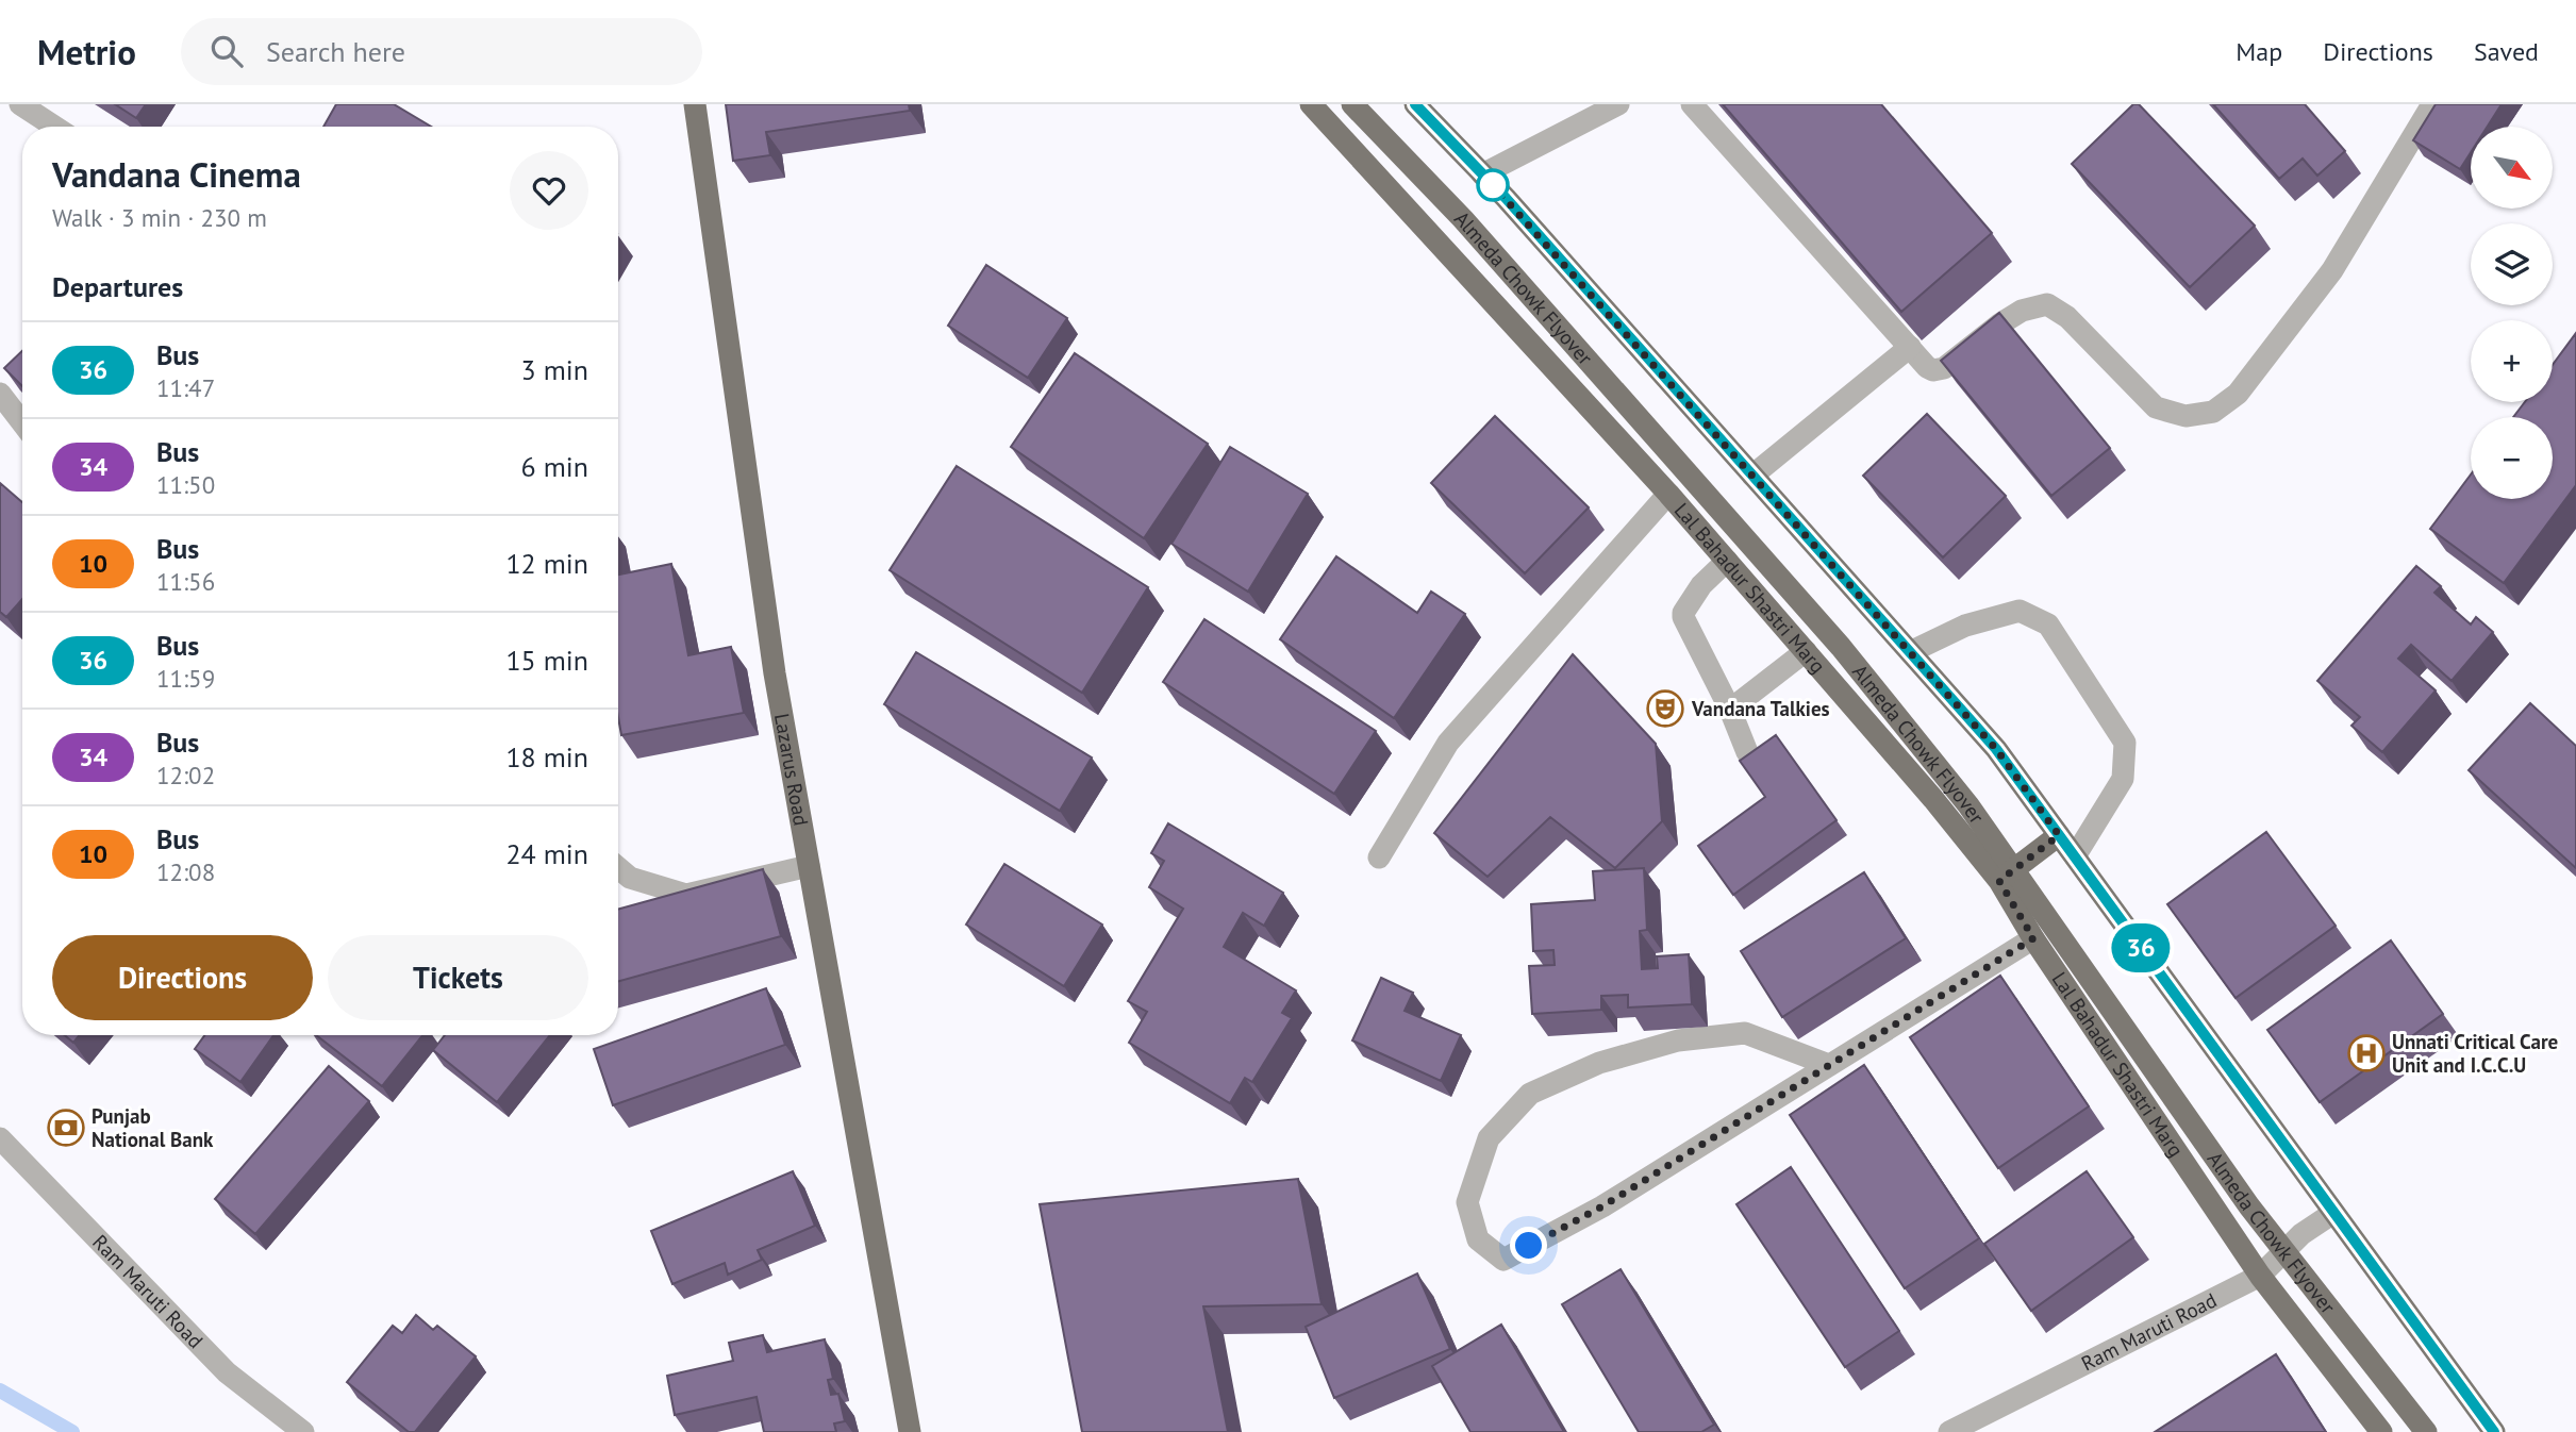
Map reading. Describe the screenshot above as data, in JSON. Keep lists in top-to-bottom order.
{
  "streets": {
    "main road": ["Almeda Chowk Flyover", "Lal Bahadur Shastri Marg", "Lazarus Road"],
    "street": ["Ram Maruti Road"]
  },
  "crossings": [
    ["Lal Bahadur Shastri Marg", "Ram Maruti Road"]
  ],
  "places": {
    "theatre": ["Vandana Talkies"],
    "hospital": ["Unnati Critical Care Unit and I.C.C.U"],
    "bank": ["Punjab National Bank"]
  },
  "lines": ["bus line 36"],
  "north": "bottom right",
  "page": {
    "header": "Metrio",
    "search": "Search here",
    "nav": ["Map", "Directions", "Saved"],
    "on_map": "36",
    "map_buttons": ["+", "−"],
    "heading": [
      ["Vandana Cinema", "Walk · 3 min · 230 m"],
      "Departures"
    ],
    "list": [
      {
        "mark": "36",
        "name": "Bus",
        "note": "11:47",
        "value": "3 min"
      },
      {
        "mark": "34",
        "name": "Bus",
        "note": "11:50",
        "value": "6 min"
      },
      {
        "mark": "10",
        "name": "Bus",
        "note": "11:56",
        "value": "12 min"
      },
      {
        "mark": "36",
        "name": "Bus",
        "note": "11:59",
        "value": "15 min"
      },
      {
        "mark": "34",
        "name": "Bus",
        "note": "12:02",
        "value": "18 min"
      },
      {
        "mark": "10",
        "name": "Bus",
        "note": "12:08",
        "value": "24 min"
      }
    ],
    "buttons": ["Directions", "Tickets"]
  }
}
